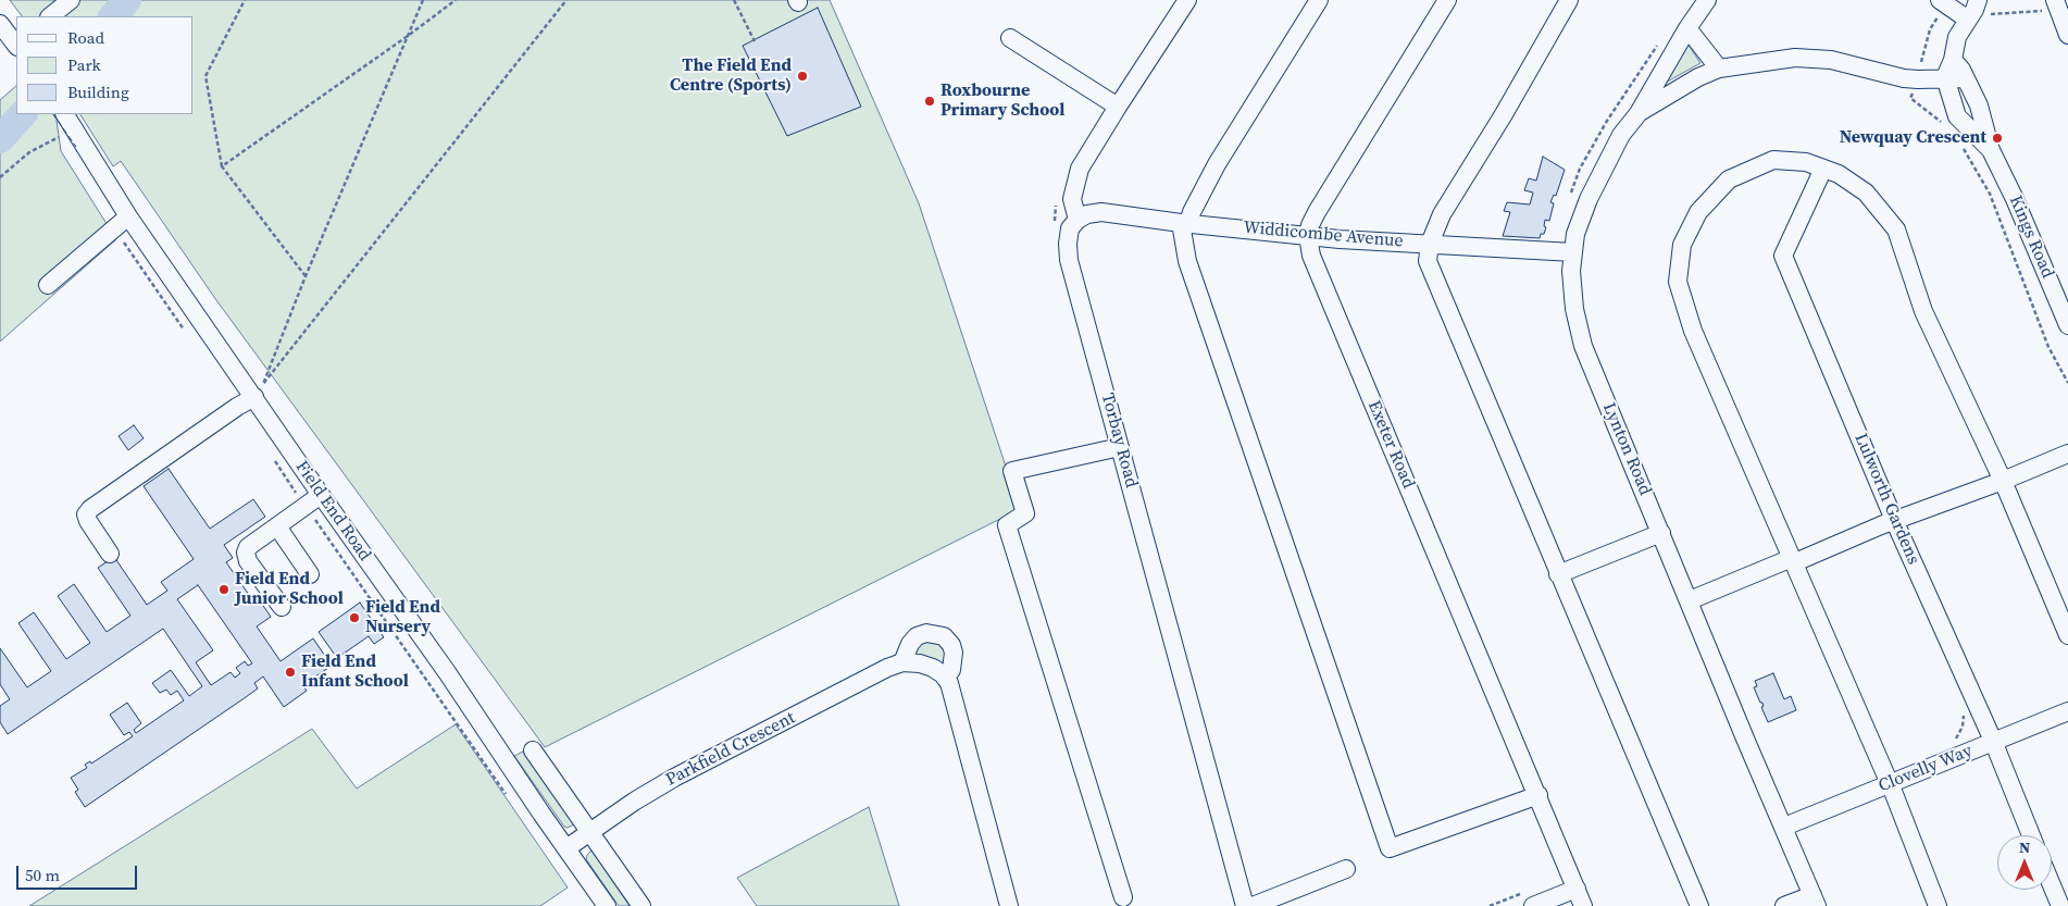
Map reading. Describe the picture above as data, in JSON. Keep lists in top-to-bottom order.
{
  "streets": {
    "street": [
      "Widdicombe Avenue",
      "Kings Road",
      "Torbay Road",
      "Exeter Road",
      "Lynton Road",
      "Lulworth Gardens",
      "Field End Road",
      "Parkfield Crescent",
      "Clovelly Way"
    ]
  },
  "crossings": [
    ["Widdicombe Avenue", "Torbay Road"],
    ["Widdicombe Avenue", "Exeter Road"],
    ["Widdicombe Avenue", "Lynton Road"],
    ["Lynton Road", "Clovelly Way"],
    ["Lulworth Gardens", "Clovelly Way"],
    ["Field End Road", "Parkfield Crescent"]
  ],
  "places": [
    "The Field End Centre (Sports)",
    "Roxbourne Primary School",
    "Newquay Crescent",
    "Field End Junior School",
    "Field End Nursery",
    "Field End Infant School"
  ],
  "legend": ["Road", "Park", "Building"],
  "scale_bar": "50 m",
  "north": "top"
}
